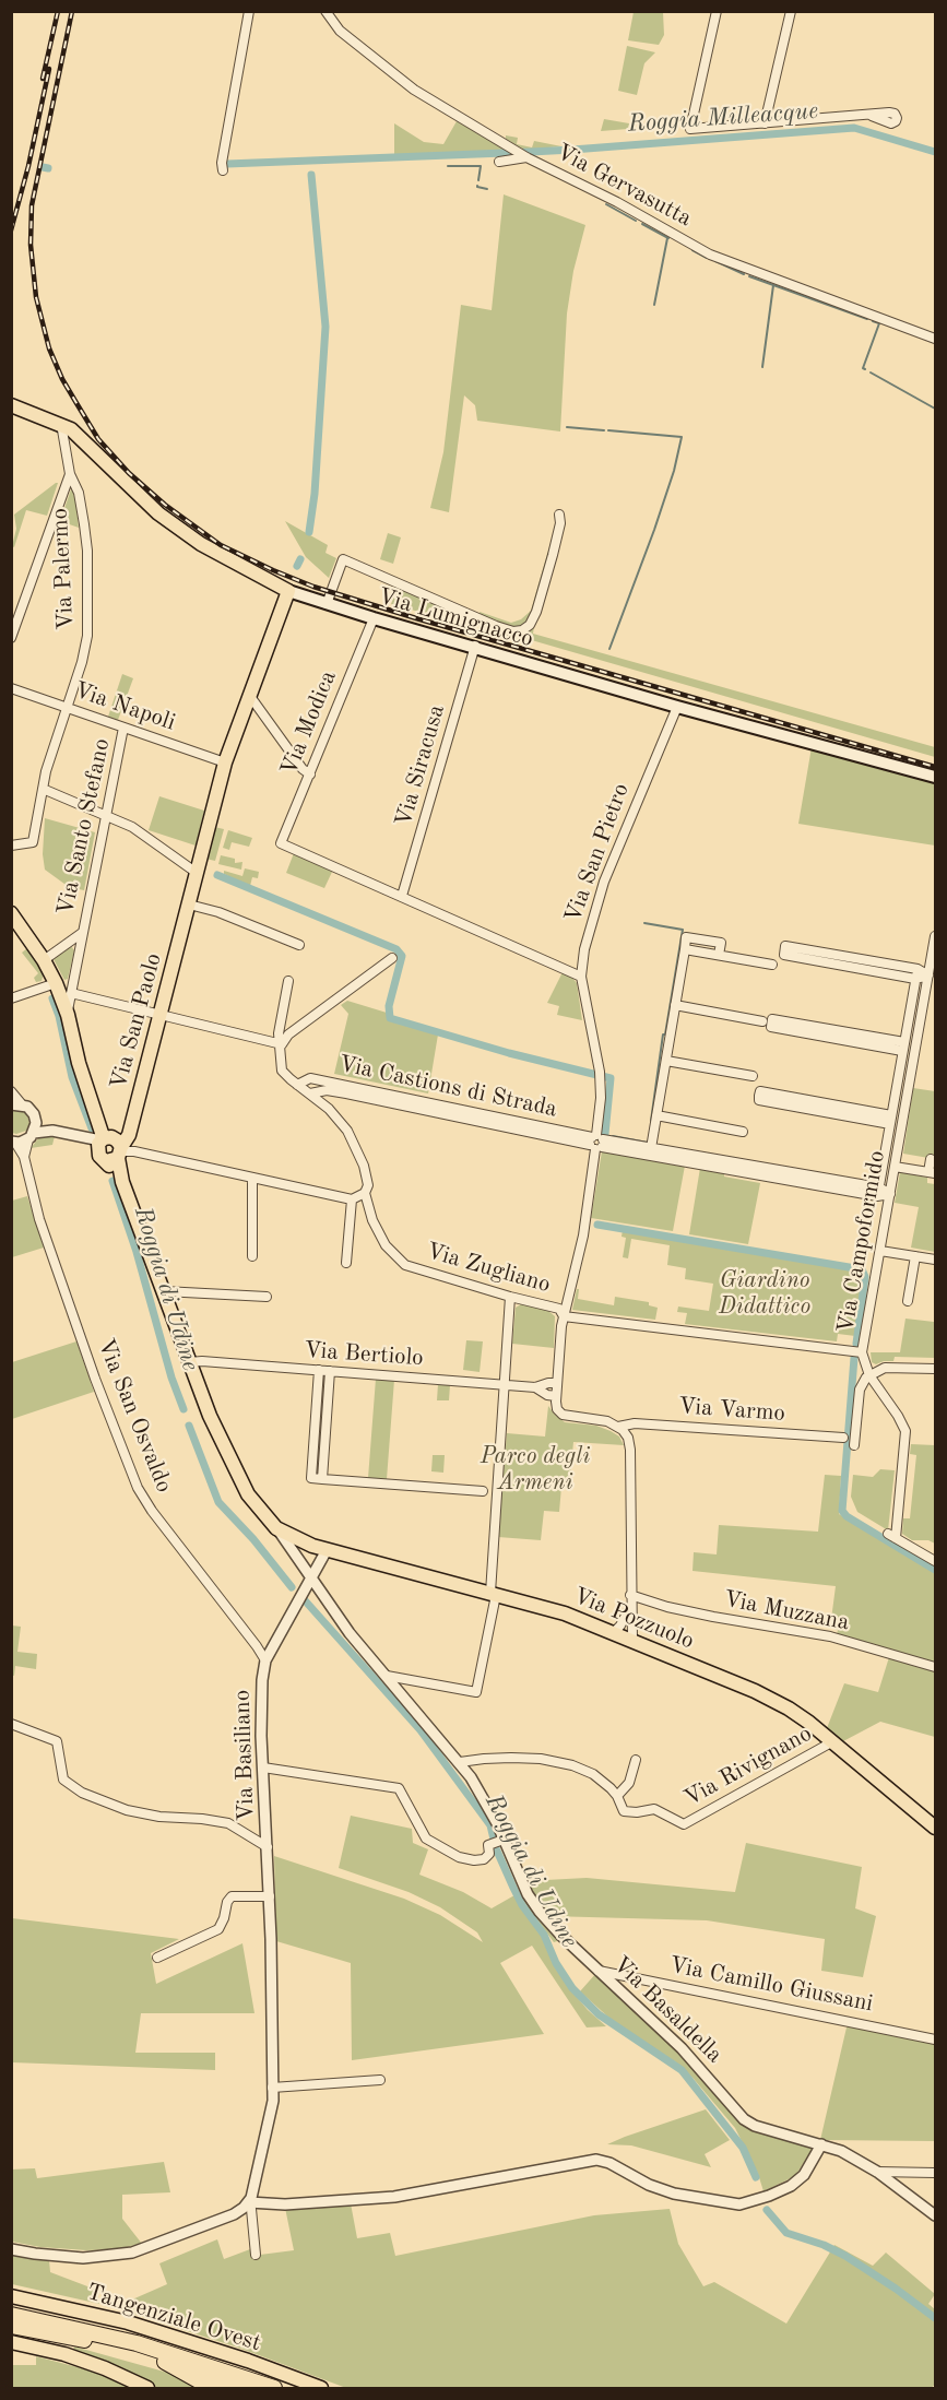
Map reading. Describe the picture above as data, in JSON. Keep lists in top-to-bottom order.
{
  "streets": {
    "main road": [
      "Via Lumignacco",
      "Via San Paolo",
      "Via Pozzuolo",
      "Tangenziale Ovest"
    ],
    "street": [
      "Via Gervasutta",
      "Via Palermo",
      "Via Napoli",
      "Via Modica",
      "Via Siracusa",
      "Via Santo Stefano",
      "Via San Pietro",
      "Via Castions di Strada",
      "Via Campoformido",
      "Via Zugliano",
      "Via Bertiolo",
      "Via Varmo",
      "Via San Osvaldo",
      "Via Muzzana",
      "Via Basiliano",
      "Via Rivignano",
      "Via Camillo Giussani",
      "Via Basaldella"
    ]
  },
  "crossings": [
    ["Via Palermo", "Via Lumignacco"],
    ["Via Palermo", "Via Napoli"],
    ["Via Lumignacco", "Via Modica"],
    ["Via Lumignacco", "Via Siracusa"],
    ["Via Lumignacco", "Via San Pietro"],
    ["Via Lumignacco", "Via San Paolo"],
    ["Via Napoli", "Via Santo Stefano"],
    ["Via Napoli", "Via San Paolo"],
    ["Via Modica", "Via Siracusa"],
    ["Via Santo Stefano", "Via Pozzuolo"],
    ["Via San Pietro", "Via Castions di Strada"],
    ["Via San Pietro", "Via Zugliano"],
    ["Via San Pietro", "Via Bertiolo"],
    ["Via San Paolo", "Via Pozzuolo"],
    ["Via Castions di Strada", "Via Campoformido"],
    ["Via Castions di Strada", "Via Zugliano"],
    ["Via Campoformido", "Via Zugliano"],
    ["Via Bertiolo", "Via Pozzuolo"],
    ["Via San Osvaldo", "Via Basiliano"],
    ["Via Pozzuolo", "Via Basiliano"],
    ["Via Pozzuolo", "Via Rivignano"],
    ["Via Pozzuolo", "Via Basaldella"],
    ["Via Basiliano", "Via Basaldella"],
    ["Via Rivignano", "Via Basaldella"],
    ["Via Camillo Giussani", "Via Basaldella"]
  ],
  "water": ["Roggia Milleacque", "Roggia di Udine"],
  "parks": ["Giardino Didattico", "Parco degli Armeni"]
}
